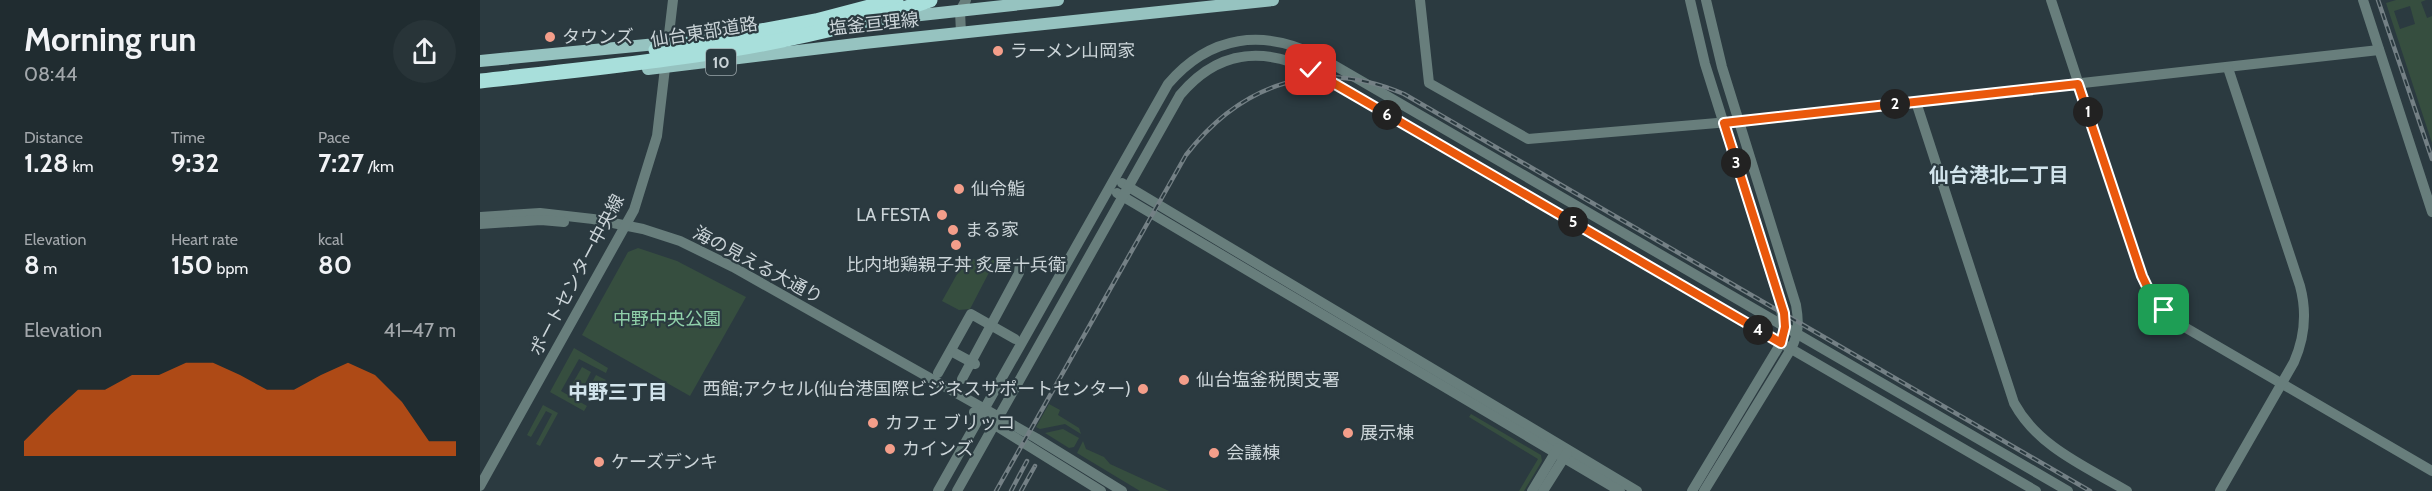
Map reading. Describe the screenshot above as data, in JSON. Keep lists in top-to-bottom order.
{
  "streets": {
    "highway": ["仙台東部道路"],
    "main road": ["塩釜亘理線", "10"],
    "street": ["海の見える大通り", "ポートセンター中央線"]
  },
  "crossings": [
    ["塩釜亘理線", "ポートセンター中央線"],
    ["海の見える大通り", "ポートセンター中央線"]
  ],
  "districts": ["仙台港北二丁目", "中野三丁目"],
  "parks": ["中野中央公園"],
  "places": [
    "タウンズ",
    "ラーメン山岡家",
    "仙令鮨",
    "LA FESTA",
    "まる家",
    "比内地鶏親子丼 炙屋十兵衛",
    "仙台塩釜税関支署",
    "西館;アクセル(仙台港国際ビジネスサポートセンター)",
    "カフェ ブリッコ",
    "展示棟",
    "カインズ",
    "会議棟",
    "ケーズデンキ"
  ],
  "page": {
    "heading": ["Morning run", "08:44"],
    "pins": [
      "2",
      "1",
      "6",
      "3",
      "5",
      "4"
    ],
    "stats": [
      ["Distance", "1.28 km"],
      ["Time", "9:32"],
      ["Pace", "7:27 /km"],
      ["Elevation", "8 m"],
      ["Heart rate", "150 bpm"],
      ["kcal", "80"]
    ],
    "chart": ["Elevation", "41–47 m"]
  }
}
